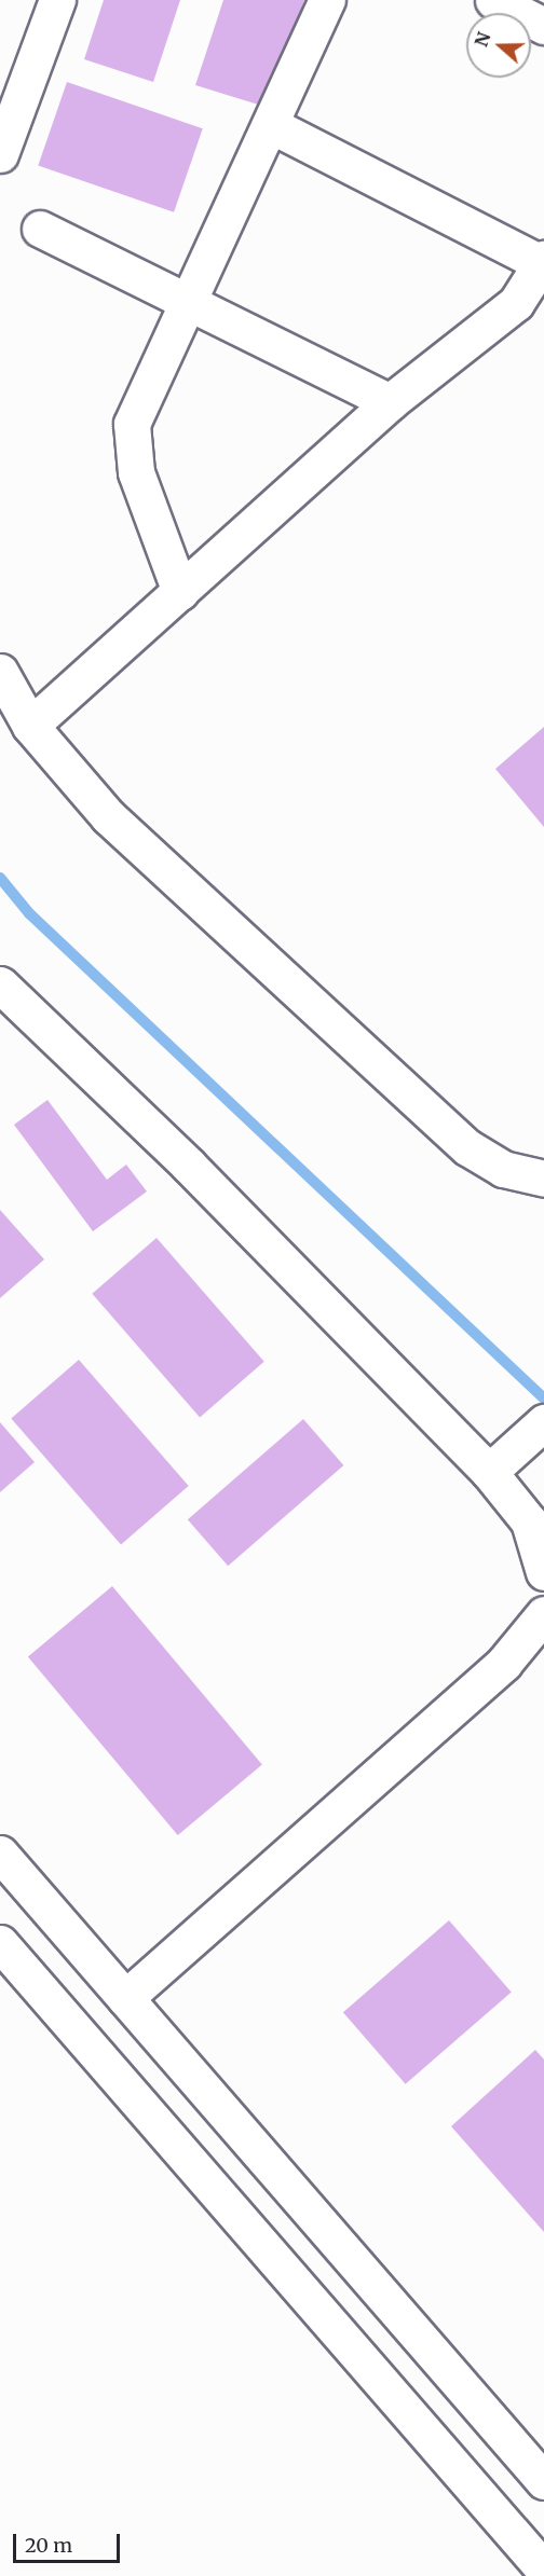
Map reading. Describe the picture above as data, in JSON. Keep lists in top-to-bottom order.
{
  "scale_bar": "20 m",
  "north": "left"
}
